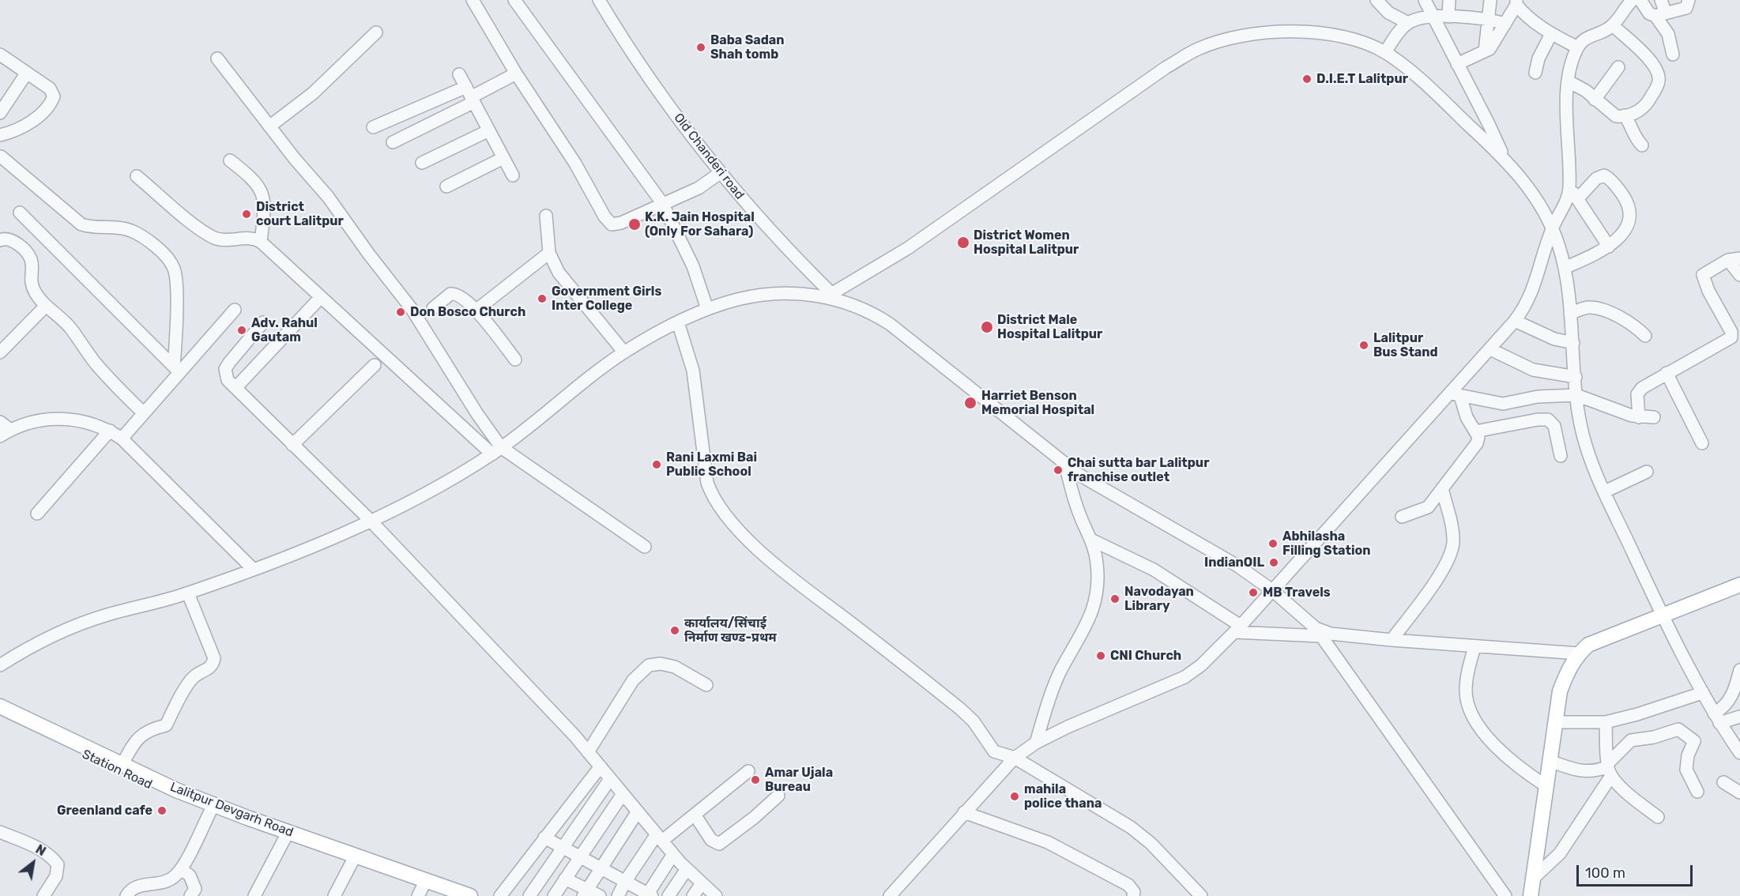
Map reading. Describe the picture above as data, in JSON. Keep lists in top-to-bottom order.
{
  "streets": {
    "main road": ["Station Road", "Lalitpur Devgarh Road"],
    "street": ["Old Chanderi road"]
  },
  "places": [
    "Baba Sadan Shah tomb",
    "D.I.E.T Lalitpur",
    "District court Lalitpur",
    "K.K. Jain Hospital (Only For Sahara)",
    "District Women Hospital Lalitpur",
    "Government Girls Inter College",
    "Don Bosco Church",
    "District Male Hospital Lalitpur",
    "Adv. Rahul Gautam",
    "Lalitpur Bus Stand",
    "Harriet Benson Memorial Hospital",
    "Rani Laxmi Bai Public School",
    "Chai sutta bar Lalitpur franchise outlet",
    "Abhilasha Filling Station",
    "IndianOIL",
    "MB Travels",
    "Navodayan Library",
    "कार्यालय/सिंचाई निर्माण खण्ड-प्रथम",
    "CNI Church",
    "Amar Ujala Bureau",
    "mahila police thana",
    "Greenland cafe"
  ],
  "scale_bar": "100 m",
  "north": "top right"
}
